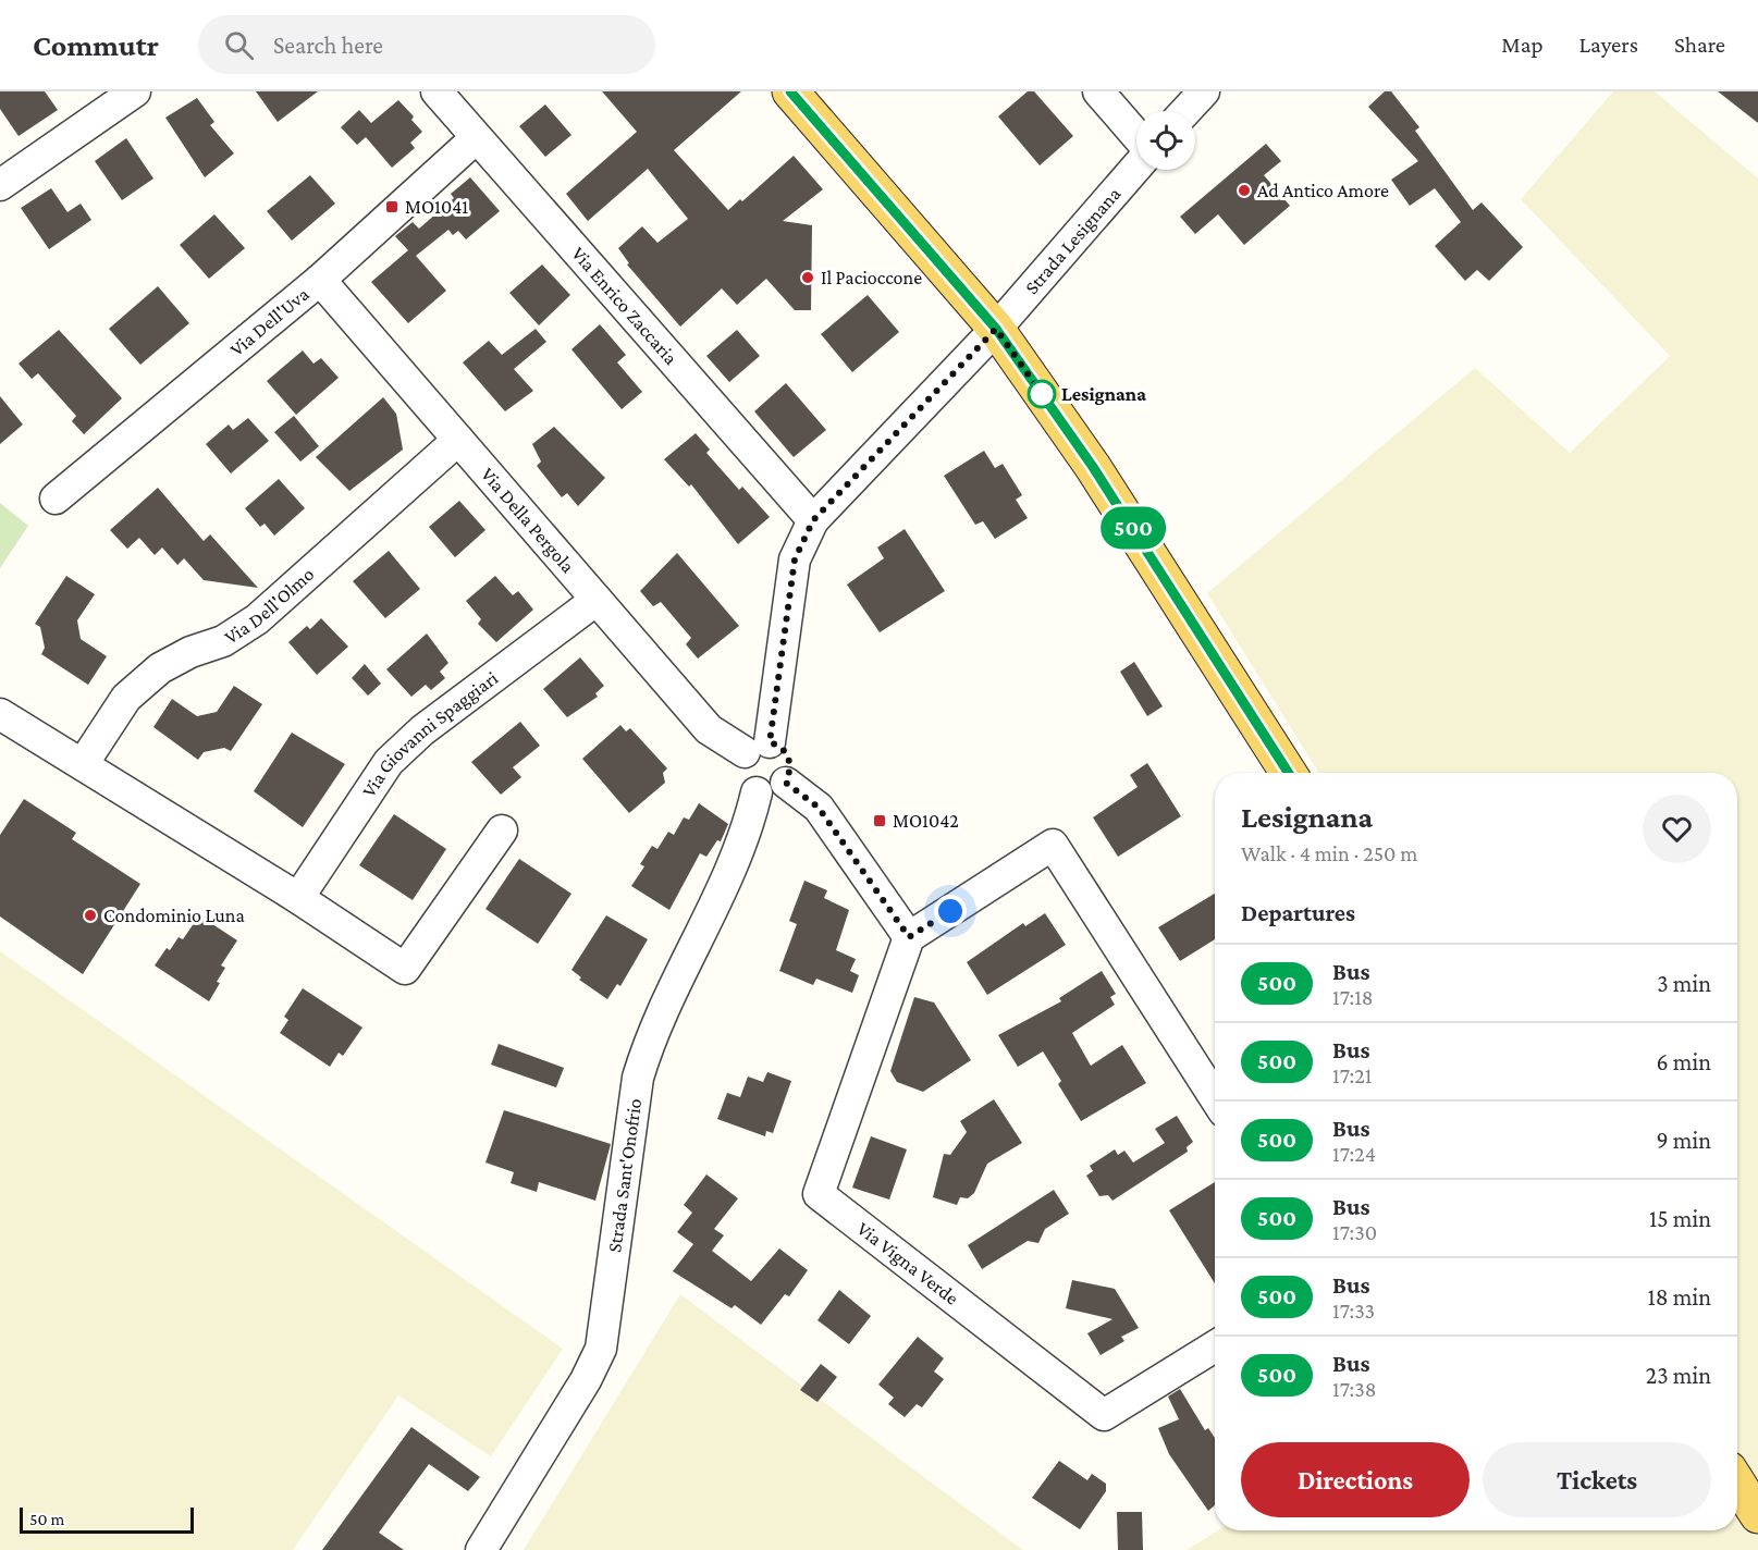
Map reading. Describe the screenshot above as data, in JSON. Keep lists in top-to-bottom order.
{
  "streets": {
    "street": [
      "Strada Lesignana",
      "Via Enrico Zaccaria",
      "Via Dell'Uva",
      "Via Della Pergola",
      "Via Dell'Olmo",
      "Via Giovanni Spaggiari",
      "Strada Sant'Onofrio",
      "Via Vigna Verde"
    ]
  },
  "crossings": [
    ["Via Enrico Zaccaria", "Via Dell'Uva"],
    ["Via Dell'Uva", "Via Della Pergola"],
    ["Via Della Pergola", "Via Dell'Olmo"],
    ["Via Della Pergola", "Via Giovanni Spaggiari"],
    ["Via Della Pergola", "Strada Sant'Onofrio"]
  ],
  "places": {
    "other": [
      "Ad Antico Amore",
      "Il Pacioccone",
      "Lesignana",
      "Condominio Luna"
    ],
    "transit": ["MO1041", "MO1042"]
  },
  "lines": ["bus line 500"],
  "scale_bar": "50 m",
  "page": {
    "header": "Commutr",
    "search": "Search here",
    "nav": ["Map", "Layers", "Share"],
    "on_map": "500",
    "heading": [
      ["Lesignana", "Walk · 4 min · 250 m"],
      "Departures"
    ],
    "list": [
      {
        "mark": "500",
        "name": "Bus",
        "note": "17:18",
        "value": "3 min"
      },
      {
        "mark": "500",
        "name": "Bus",
        "note": "17:21",
        "value": "6 min"
      },
      {
        "mark": "500",
        "name": "Bus",
        "note": "17:24",
        "value": "9 min"
      },
      {
        "mark": "500",
        "name": "Bus",
        "note": "17:30",
        "value": "15 min"
      },
      {
        "mark": "500",
        "name": "Bus",
        "note": "17:33",
        "value": "18 min"
      },
      {
        "mark": "500",
        "name": "Bus",
        "note": "17:38",
        "value": "23 min"
      }
    ],
    "buttons": ["Directions", "Tickets"],
    "scale": "50 m"
  }
}
